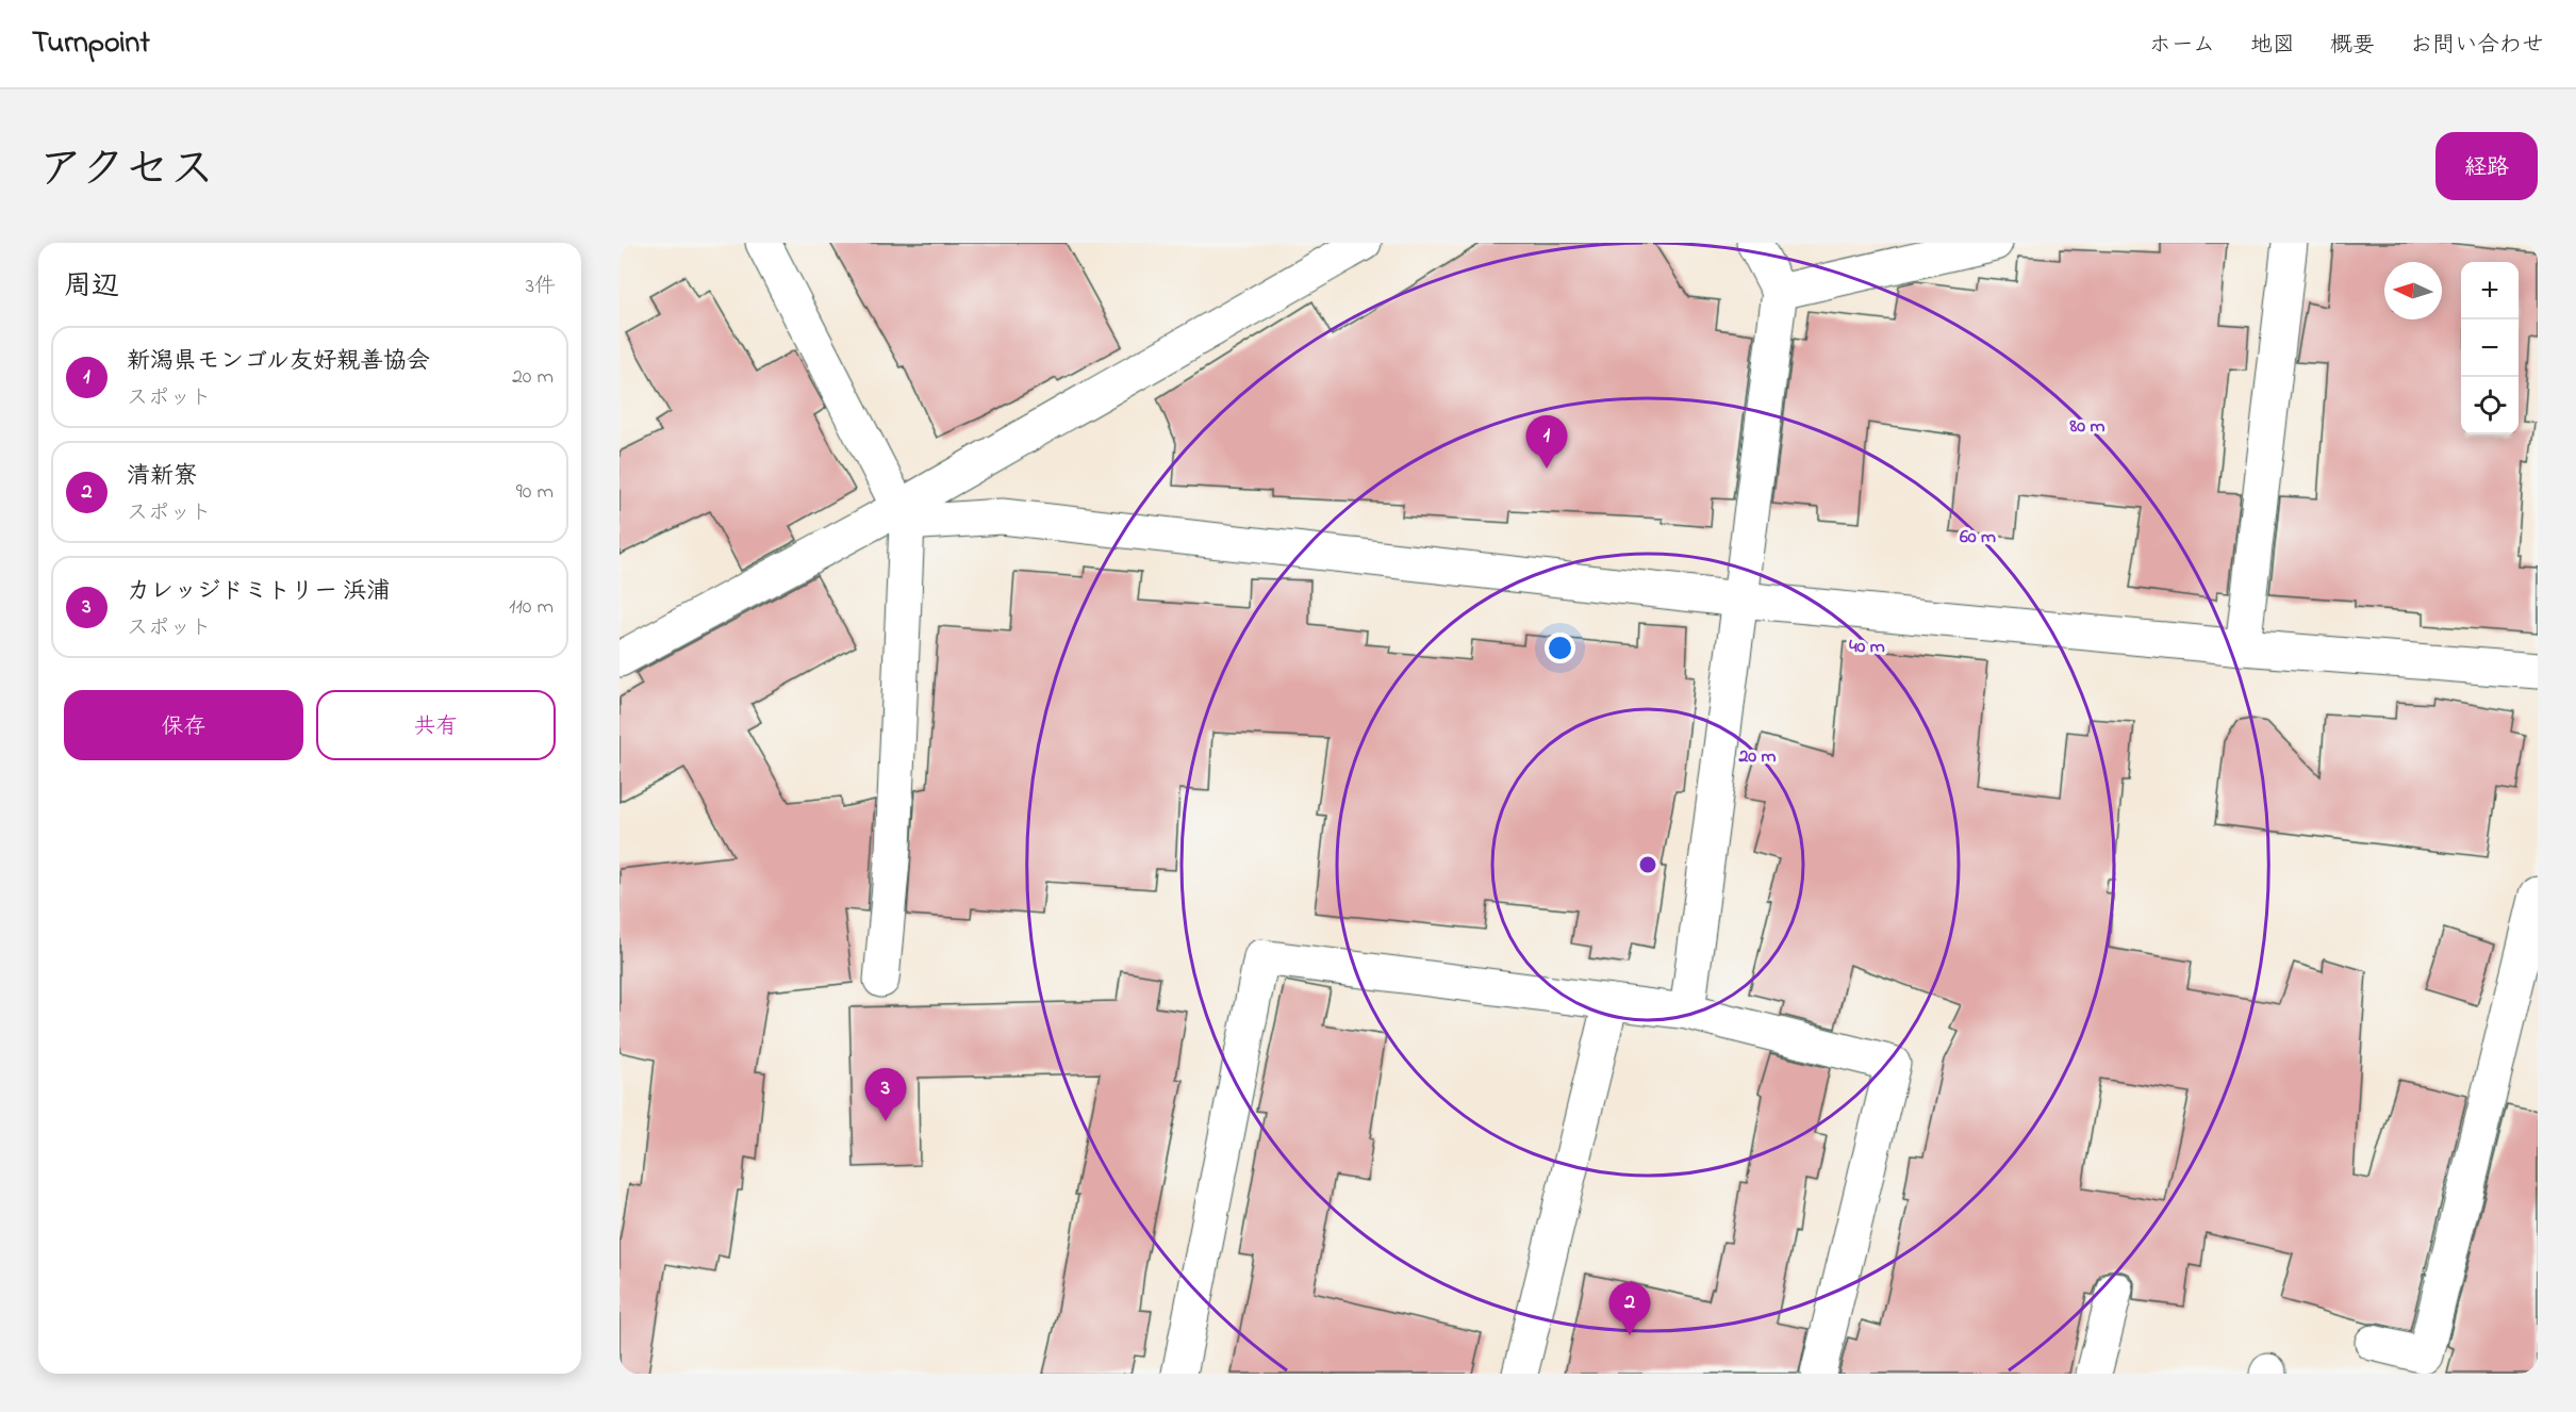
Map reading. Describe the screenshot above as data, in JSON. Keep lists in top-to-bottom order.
{
  "north": "left",
  "page": {
    "header": "Turnpoint",
    "nav": [
      "ホーム",
      "地図",
      "概要",
      "お問い合わせ"
    ],
    "title": "アクセス",
    "buttons": [
      "経路",
      ["保存", "共有"]
    ],
    "heading": ["周辺", "3件"],
    "map_buttons": ["+", "−"],
    "list": [
      {
        "mark": "1",
        "name": "新潟県モンゴル友好親善協会",
        "note": "スポット",
        "value": "20 m"
      },
      {
        "mark": "2",
        "name": "清新寮",
        "note": "スポット",
        "value": "90 m"
      },
      {
        "mark": "3",
        "name": "カレッジドミトリー 浜浦",
        "note": "スポット",
        "value": "110 m"
      }
    ],
    "pins": ["1", "3", "2"]
  },
  "rings": [
    "80 m",
    "60 m",
    "40 m",
    "20 m"
  ]
}
